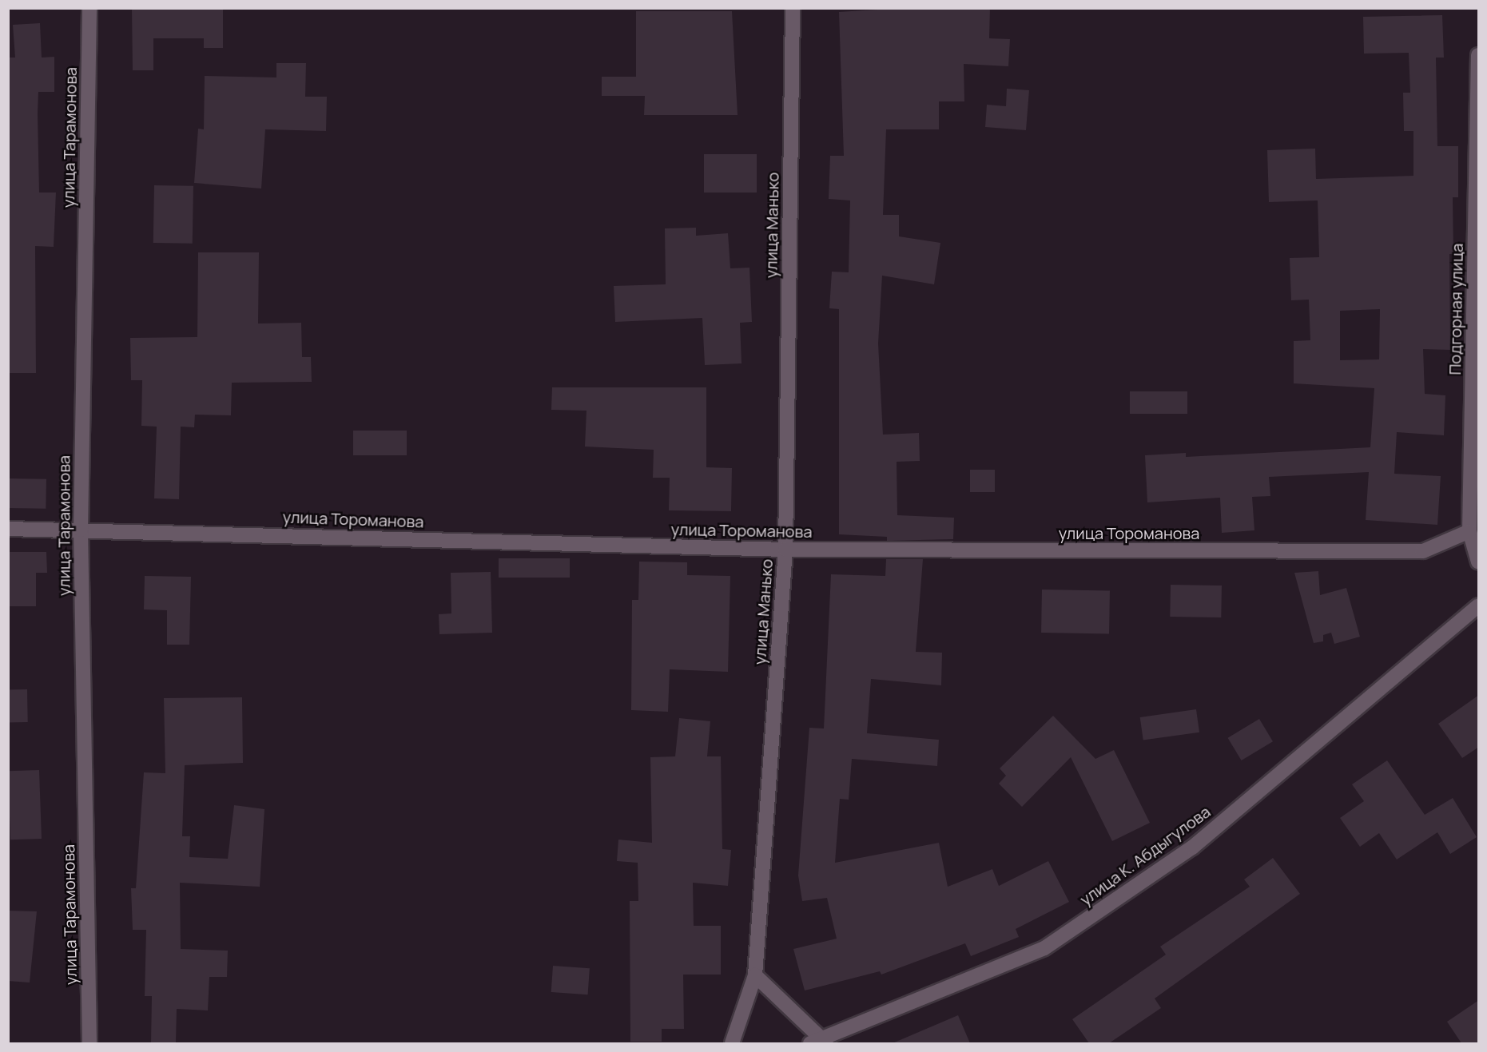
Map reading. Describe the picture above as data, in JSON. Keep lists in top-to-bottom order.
{
  "streets": {
    "street": [
      "улица Тарамонова",
      "улица Манько",
      "Подгорная улица",
      "улица Тороманова",
      "улица К. Абдыгулова"
    ]
  },
  "crossings": [
    ["улица Тарамонова", "улица Тороманова"],
    ["улица Манько", "улица Тороманова"],
    ["Подгорная улица", "улица Тороманова"]
  ]
}
